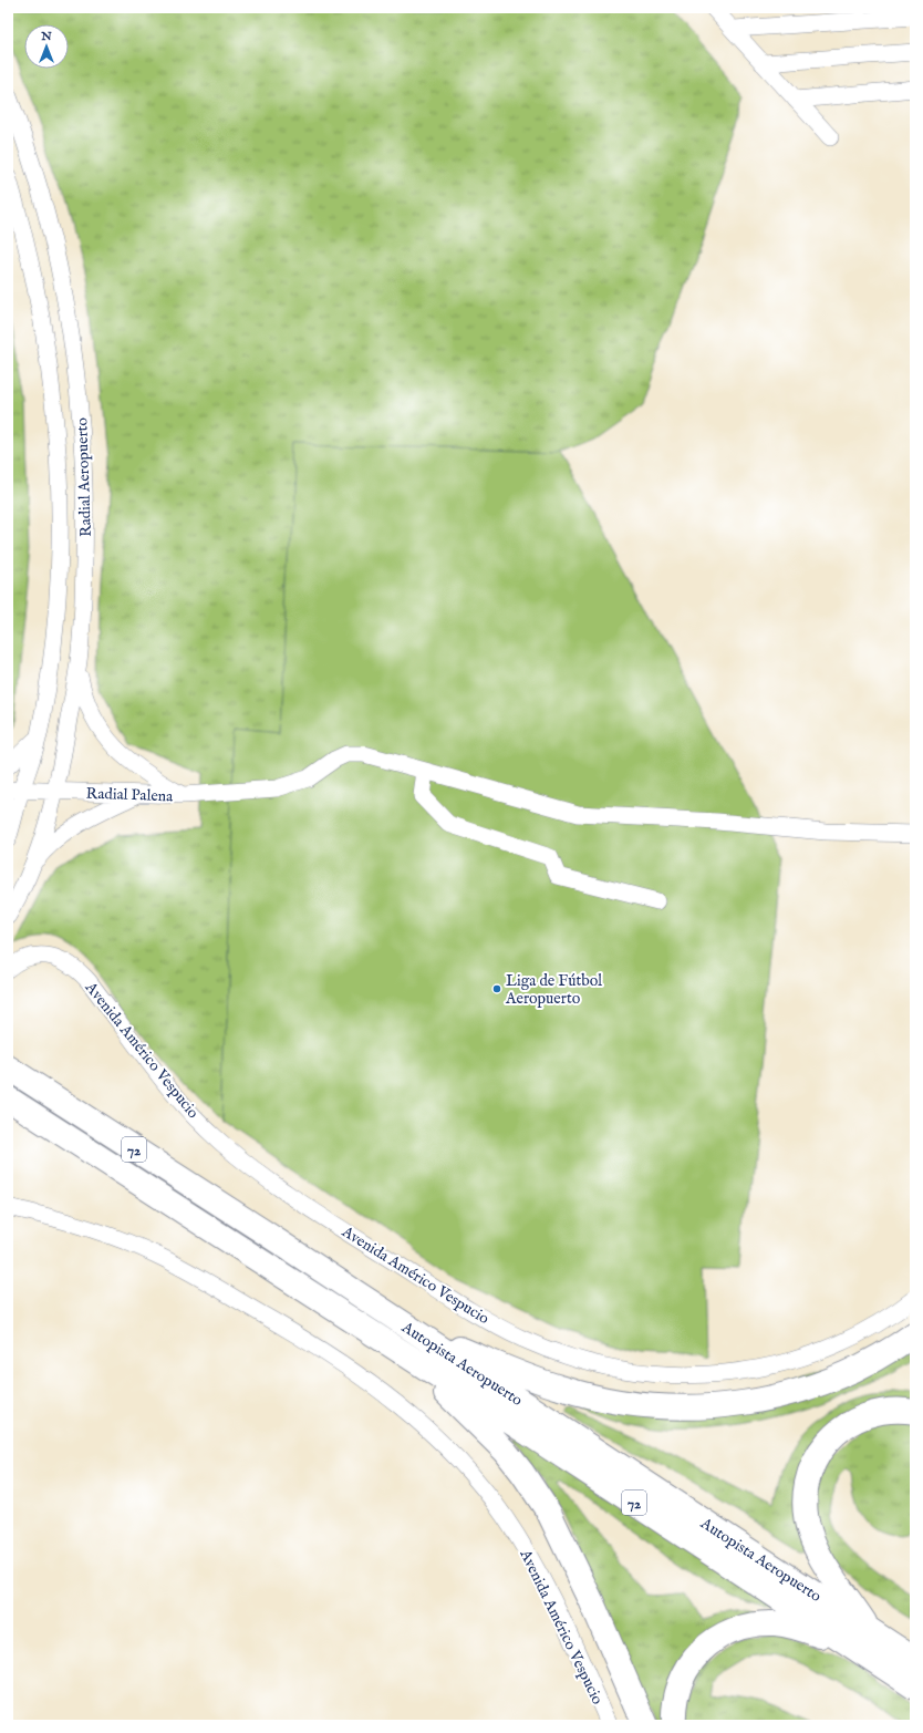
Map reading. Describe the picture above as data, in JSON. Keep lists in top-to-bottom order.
{
  "streets": {
    "highway": ["72", "Autopista Aeropuerto"],
    "street": ["Radial Aeropuerto", "Radial Palena", "Avenida Américo Vespucio"]
  },
  "crossings": [
    ["Radial Aeropuerto", "Radial Palena"]
  ],
  "places": ["Liga de Fútbol Aeropuerto"],
  "north": "top"
}
